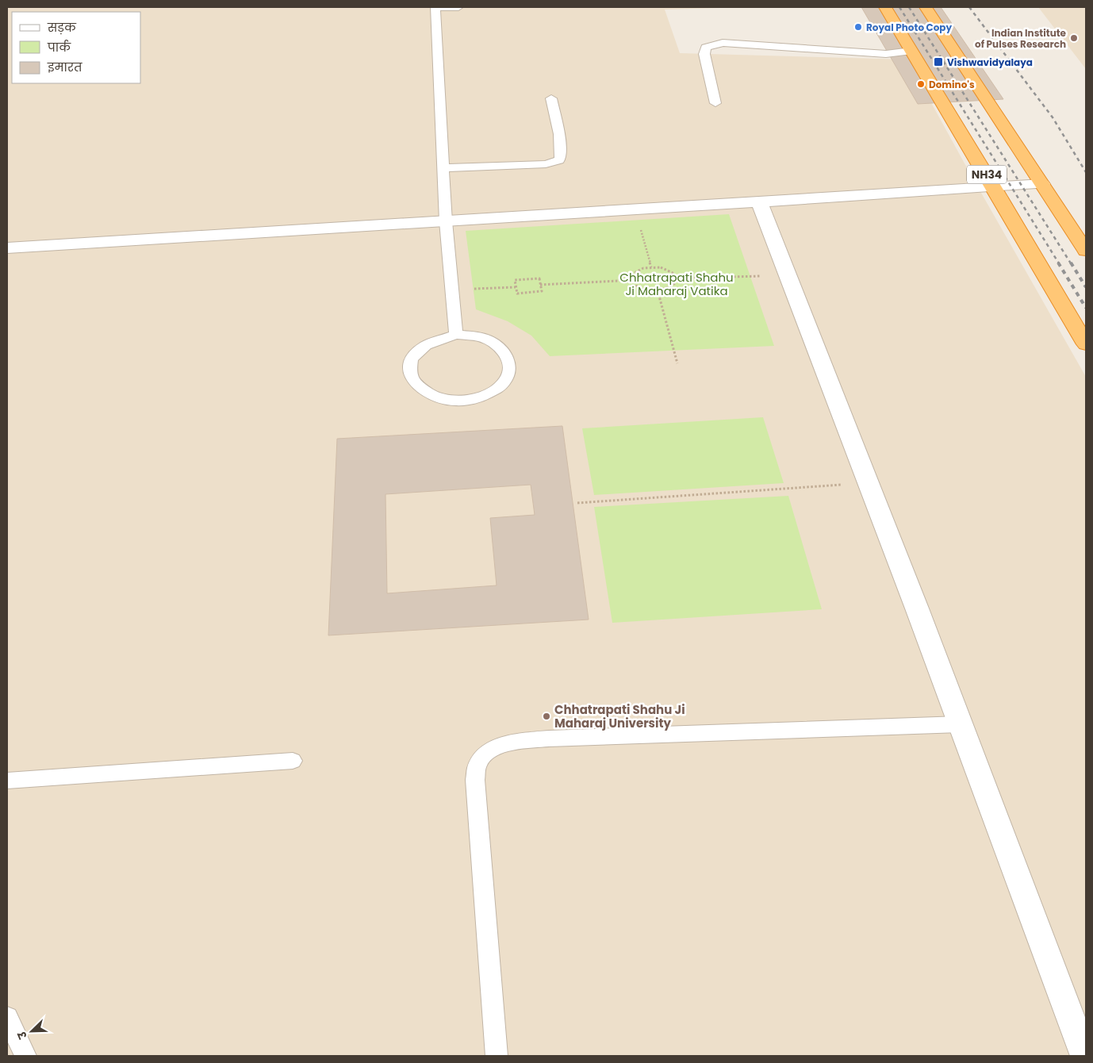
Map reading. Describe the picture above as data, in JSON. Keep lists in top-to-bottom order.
{
  "streets": {
    "highway": ["NH34"]
  },
  "parks": ["Chhatrapati Shahu Ji Maharaj Vatika"],
  "places": {
    "other": [
      "Royal Photo Copy",
      "Indian Institute of Pulses Research",
      "Domino's",
      "Chhatrapati Shahu Ji Maharaj University"
    ],
    "transit": ["Vishwavidyalaya"]
  },
  "legend": ["सड़क", "पार्क", "इमारत"],
  "north": "bottom left"
}
